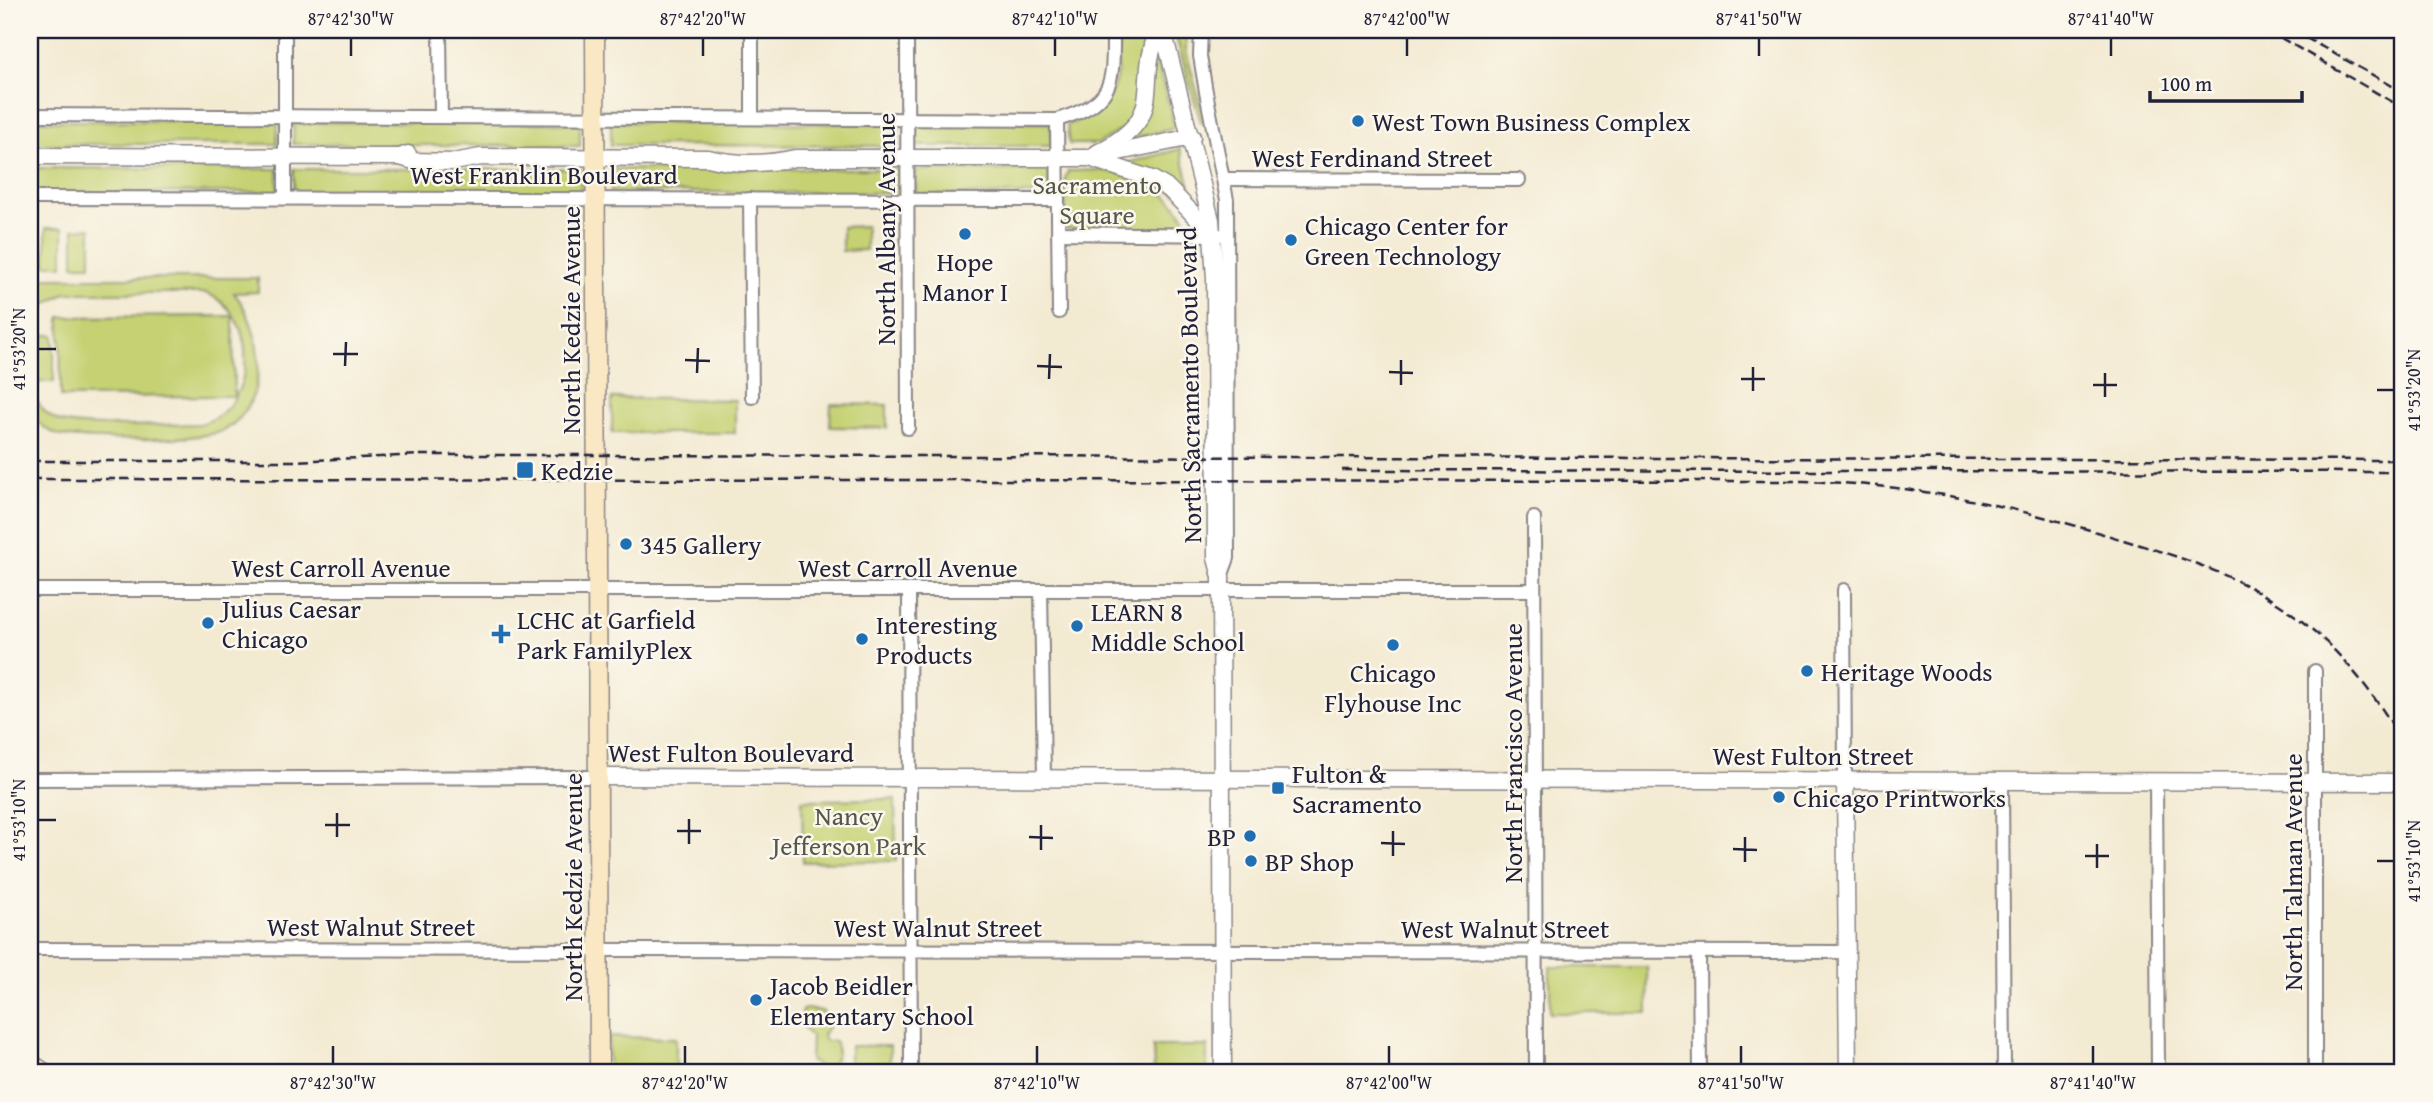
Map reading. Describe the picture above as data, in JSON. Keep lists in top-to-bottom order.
{
  "streets": {
    "main road": ["North Kedzie Avenue"],
    "street": [
      "West Ferdinand Street",
      "West Franklin Boulevard",
      "North Albany Avenue",
      "North Sacramento Boulevard",
      "West Carroll Avenue",
      "West Fulton Boulevard",
      "North Francisco Avenue",
      "West Fulton Street",
      "North Talman Avenue",
      "West Walnut Street"
    ]
  },
  "crossings": [
    ["West Ferdinand Street", "North Sacramento Boulevard"],
    ["West Franklin Boulevard", "North Albany Avenue"],
    ["West Franklin Boulevard", "North Kedzie Avenue"],
    ["West Franklin Boulevard", "North Sacramento Boulevard"],
    ["North Kedzie Avenue", "West Carroll Avenue"],
    ["North Kedzie Avenue", "West Fulton Boulevard"],
    ["North Kedzie Avenue", "West Walnut Street"],
    ["North Sacramento Boulevard", "West Carroll Avenue"],
    ["North Sacramento Boulevard", "West Fulton Boulevard"],
    ["North Sacramento Boulevard", "West Fulton Street"],
    ["North Sacramento Boulevard", "West Walnut Street"],
    ["West Carroll Avenue", "North Francisco Avenue"],
    ["West Fulton Boulevard", "West Fulton Street"],
    ["North Francisco Avenue", "West Fulton Street"],
    ["North Francisco Avenue", "West Walnut Street"],
    ["West Fulton Street", "North Talman Avenue"]
  ],
  "parks": ["Sacramento Square", "Nancy Jefferson Park"],
  "places": {
    "other": [
      "West Town Business Complex",
      "Hope Manor I",
      "Chicago Center for Green Technology",
      "345 Gallery",
      "Julius Caesar Chicago",
      "LEARN 8 Middle School",
      "Interesting Products",
      "Chicago Flyhouse Inc",
      "Heritage Woods",
      "Chicago Printworks",
      "BP",
      "BP Shop",
      "Jacob Beidler Elementary School"
    ],
    "transit": ["Kedzie", "Fulton & Sacramento"],
    "health": ["LCHC at Garfield Park FamilyPlex"]
  },
  "scale_bar": "100 m",
  "coordinates": [
    "87°42'30\"W",
    "87°42'20\"W",
    "87°42'10\"W",
    "87°42'00\"W",
    "87°41'50\"W",
    "87°41'40\"W",
    "41°53'20\"N",
    "41°53'10\"N"
  ]
}
